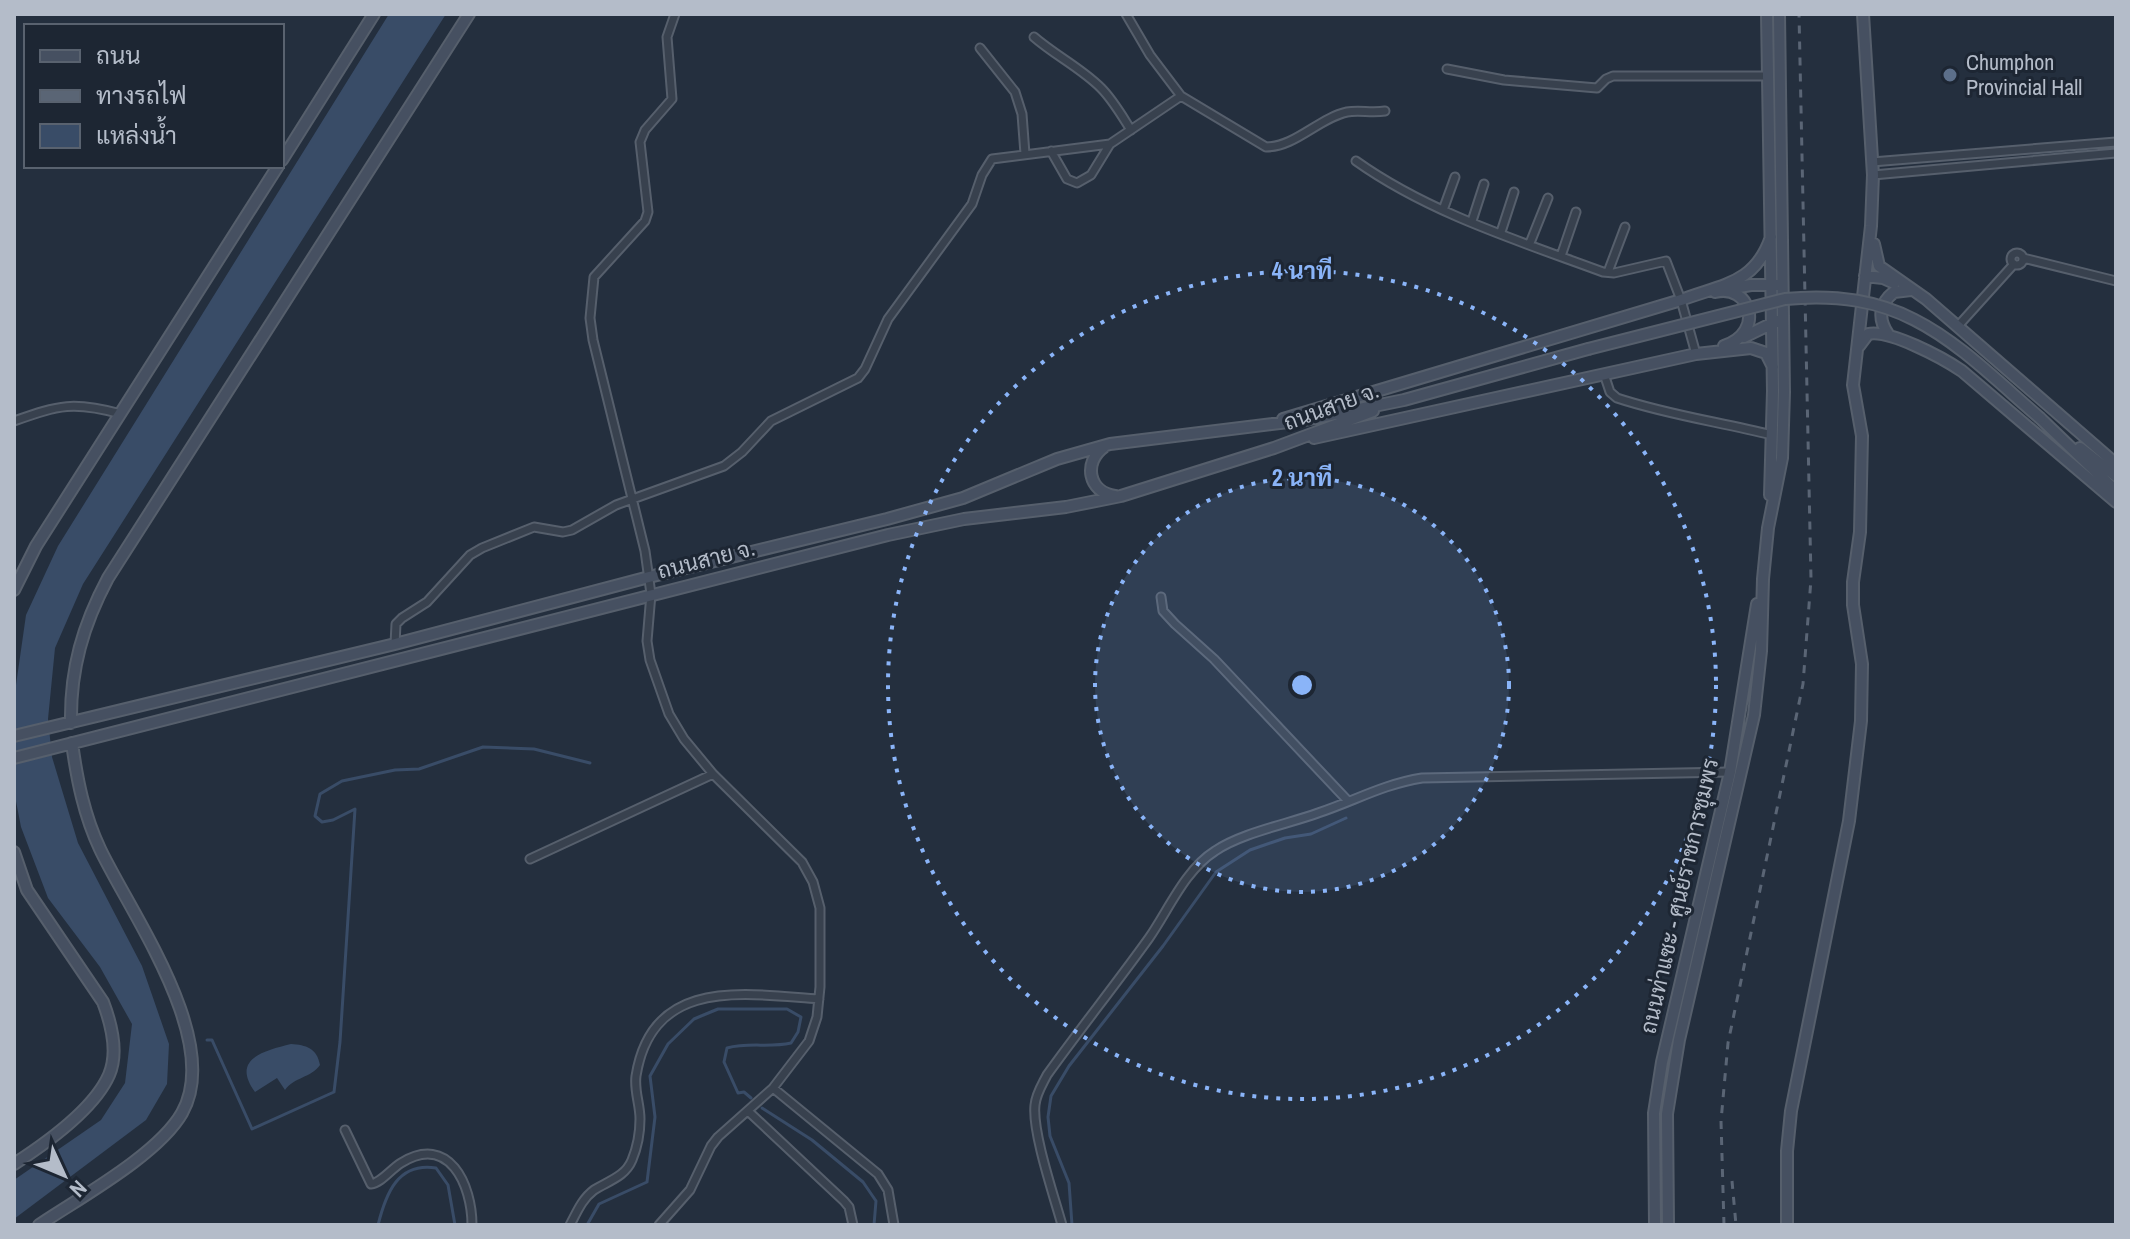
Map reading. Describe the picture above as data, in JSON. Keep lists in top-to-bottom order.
{
  "streets": {
    "main road": ["ถนนสาย จ.", "ถนนท่าแซะ - ศูนย์ราชการชุมพร"]
  },
  "places": ["Chumphon Provincial Hall"],
  "legend": ["ถนน", "ทางรถไฟ", "แหล่งน้ำ"],
  "north": "bottom right",
  "rings": ["4 นาที", "2 นาที"]
}
